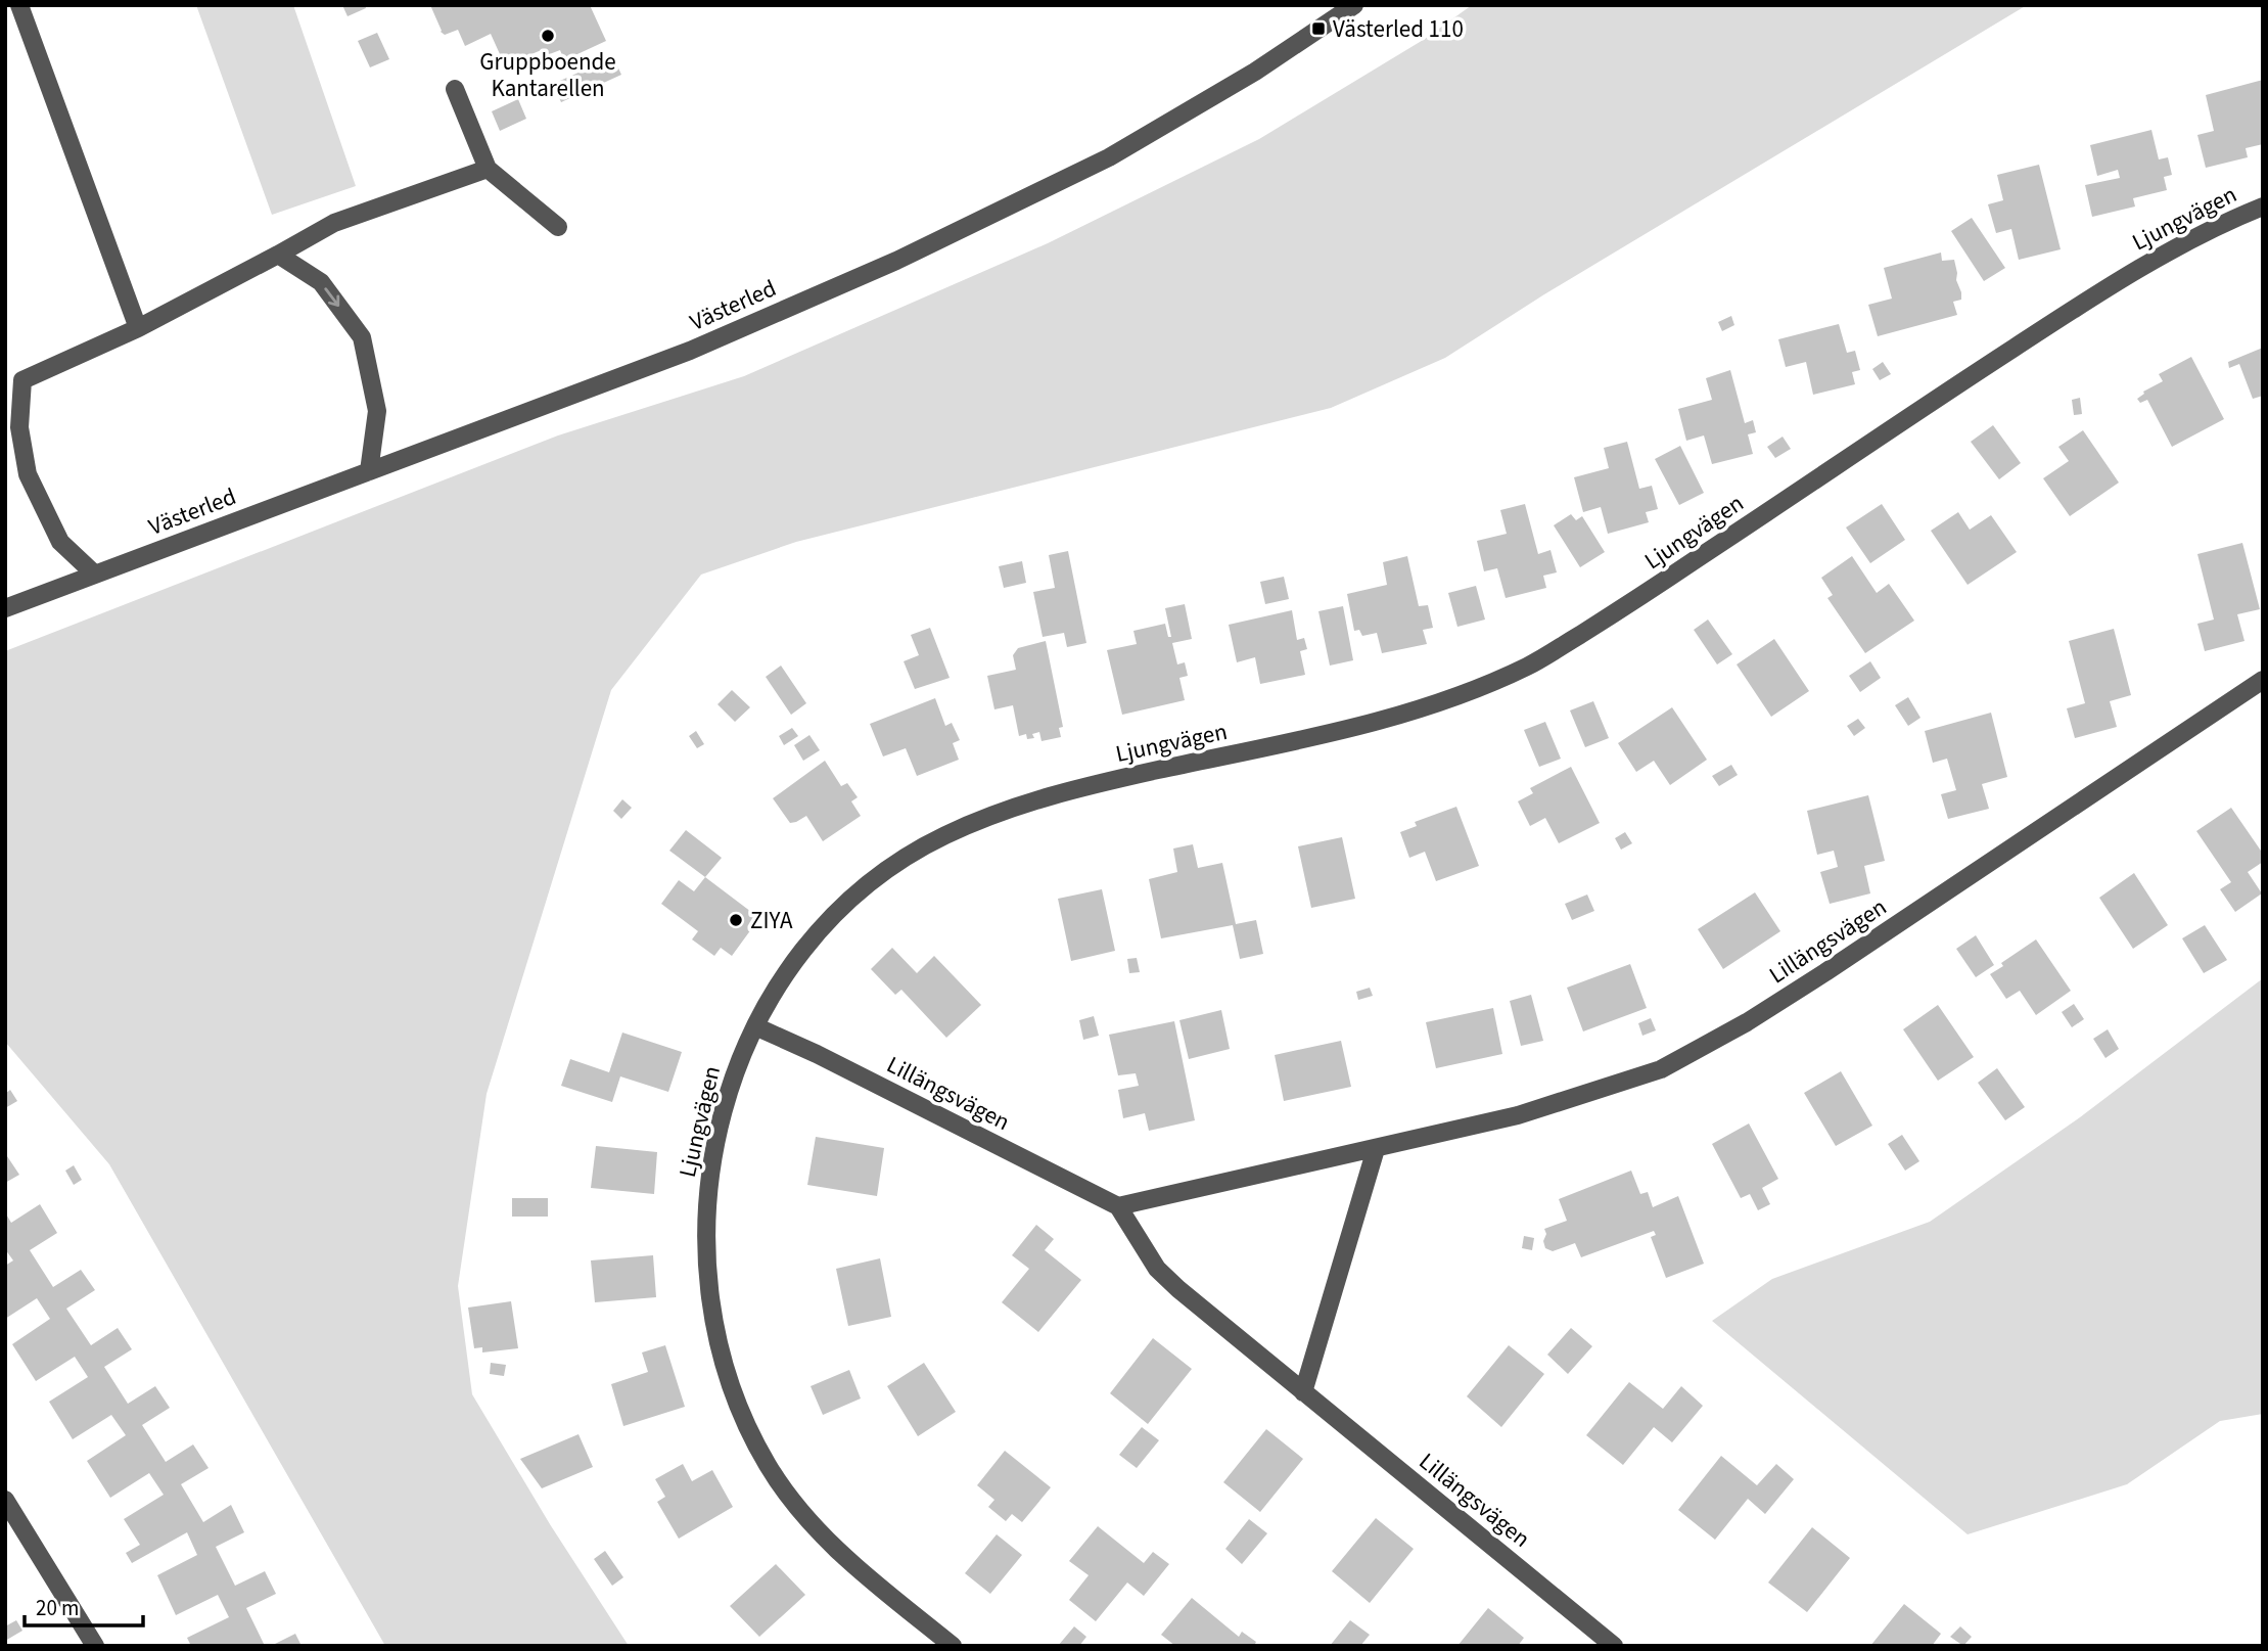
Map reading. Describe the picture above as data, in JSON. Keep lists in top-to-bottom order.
{
  "streets": {
    "street": ["Ljungvägen", "Västerled", "Lillängsvägen"]
  },
  "crossings": [
    ["Ljungvägen", "Lillängsvägen"]
  ],
  "places": {
    "transit": ["Västerled 110"],
    "other": ["Gruppboende Kantarellen", "ZIYA"]
  },
  "scale_bar": "20 m"
}
